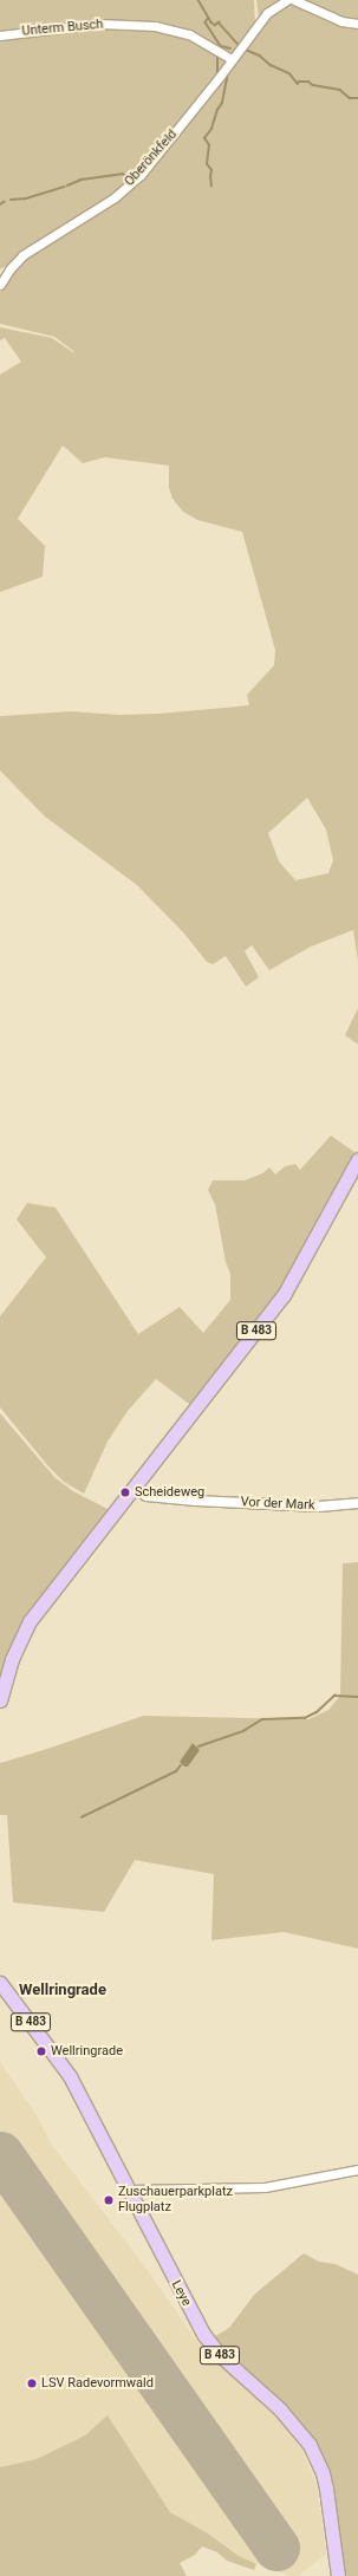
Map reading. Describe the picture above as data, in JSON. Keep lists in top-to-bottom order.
{
  "streets": {
    "main road": ["B 483", "Leye"],
    "street": ["Unterm Busch", "Oberönkfeld", "Vor der Mark"]
  },
  "crossings": [
    ["Unterm Busch", "Oberönkfeld"],
    ["B 483", "Vor der Mark"]
  ],
  "districts": ["Wellringrade"],
  "places": [
    "Scheideweg",
    "Wellringrade",
    "Zuschauerparkplatz Flugplatz",
    "LSV Radevormwald"
  ]
}
